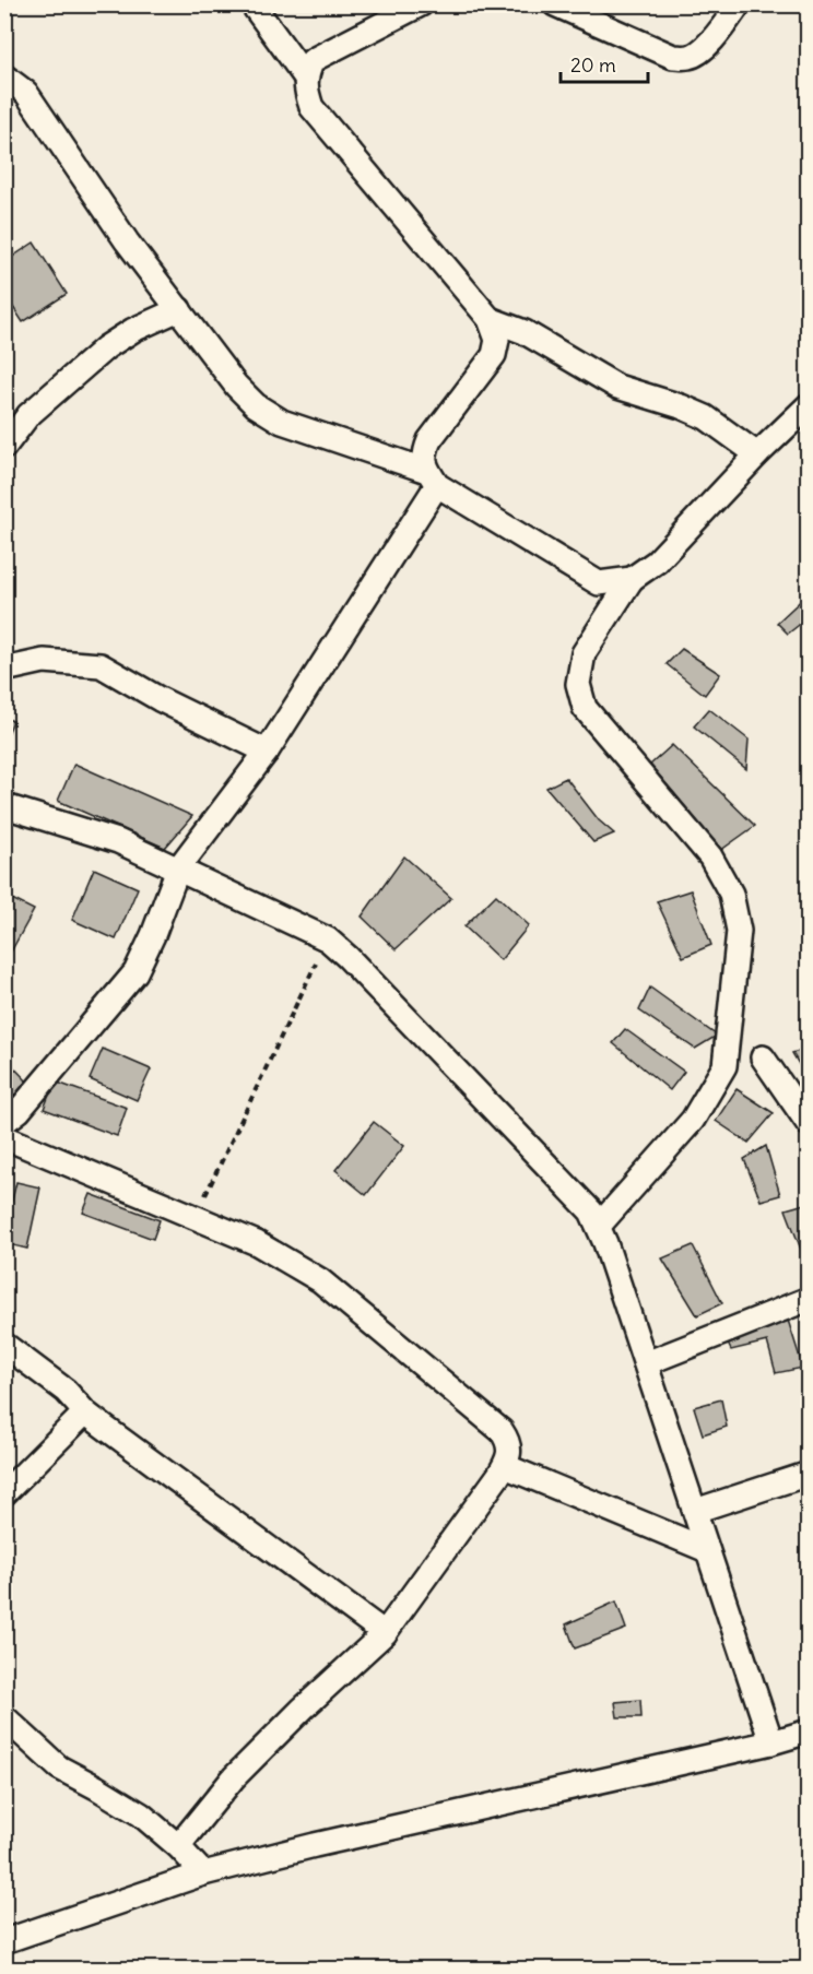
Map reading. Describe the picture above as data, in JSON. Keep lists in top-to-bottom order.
{
  "scale_bar": "20 m"
}
